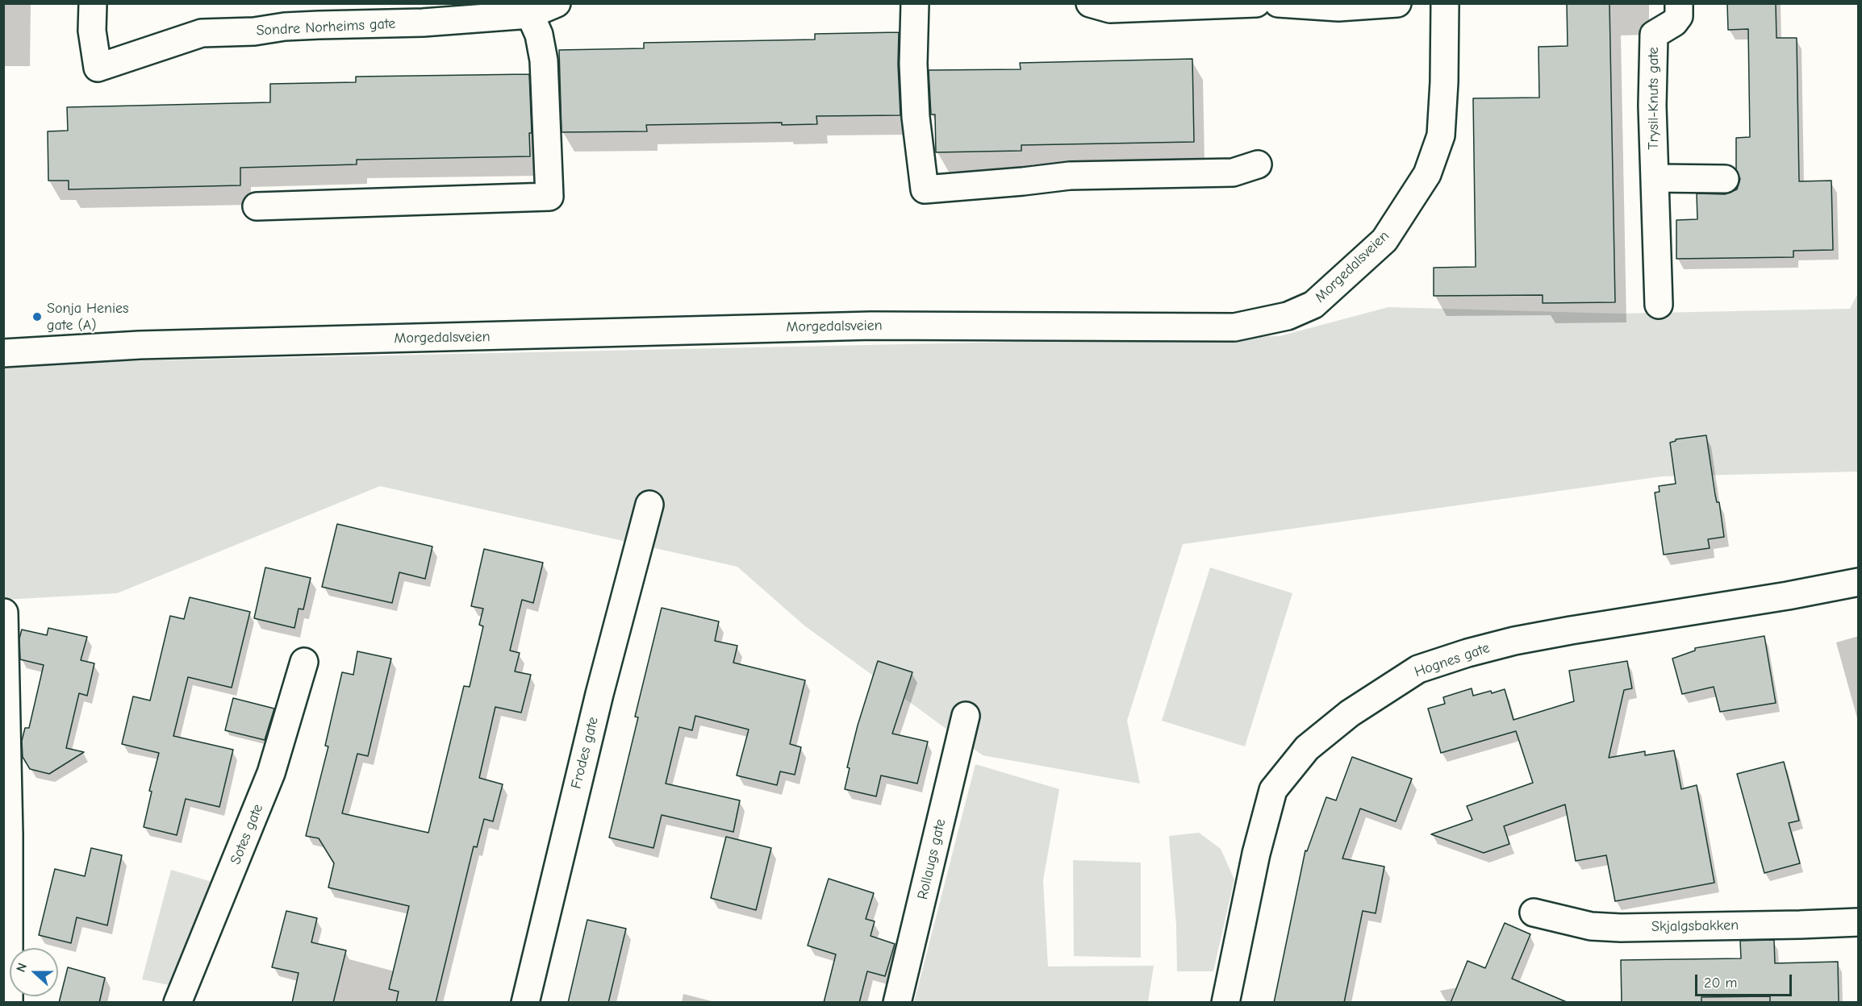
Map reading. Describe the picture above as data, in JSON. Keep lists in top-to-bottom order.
{
  "streets": {
    "street": [
      "Sondre Norheims gate",
      "Trysil-Knuts gate",
      "Morgedalsveien",
      "Hognes gate",
      "Frodes gate",
      "Sotes gate",
      "Rollaugs gate",
      "Skjalgsbakken"
    ]
  },
  "places": ["Sonja Henies gate (A)"],
  "scale_bar": "20 m",
  "north": "left"
}
